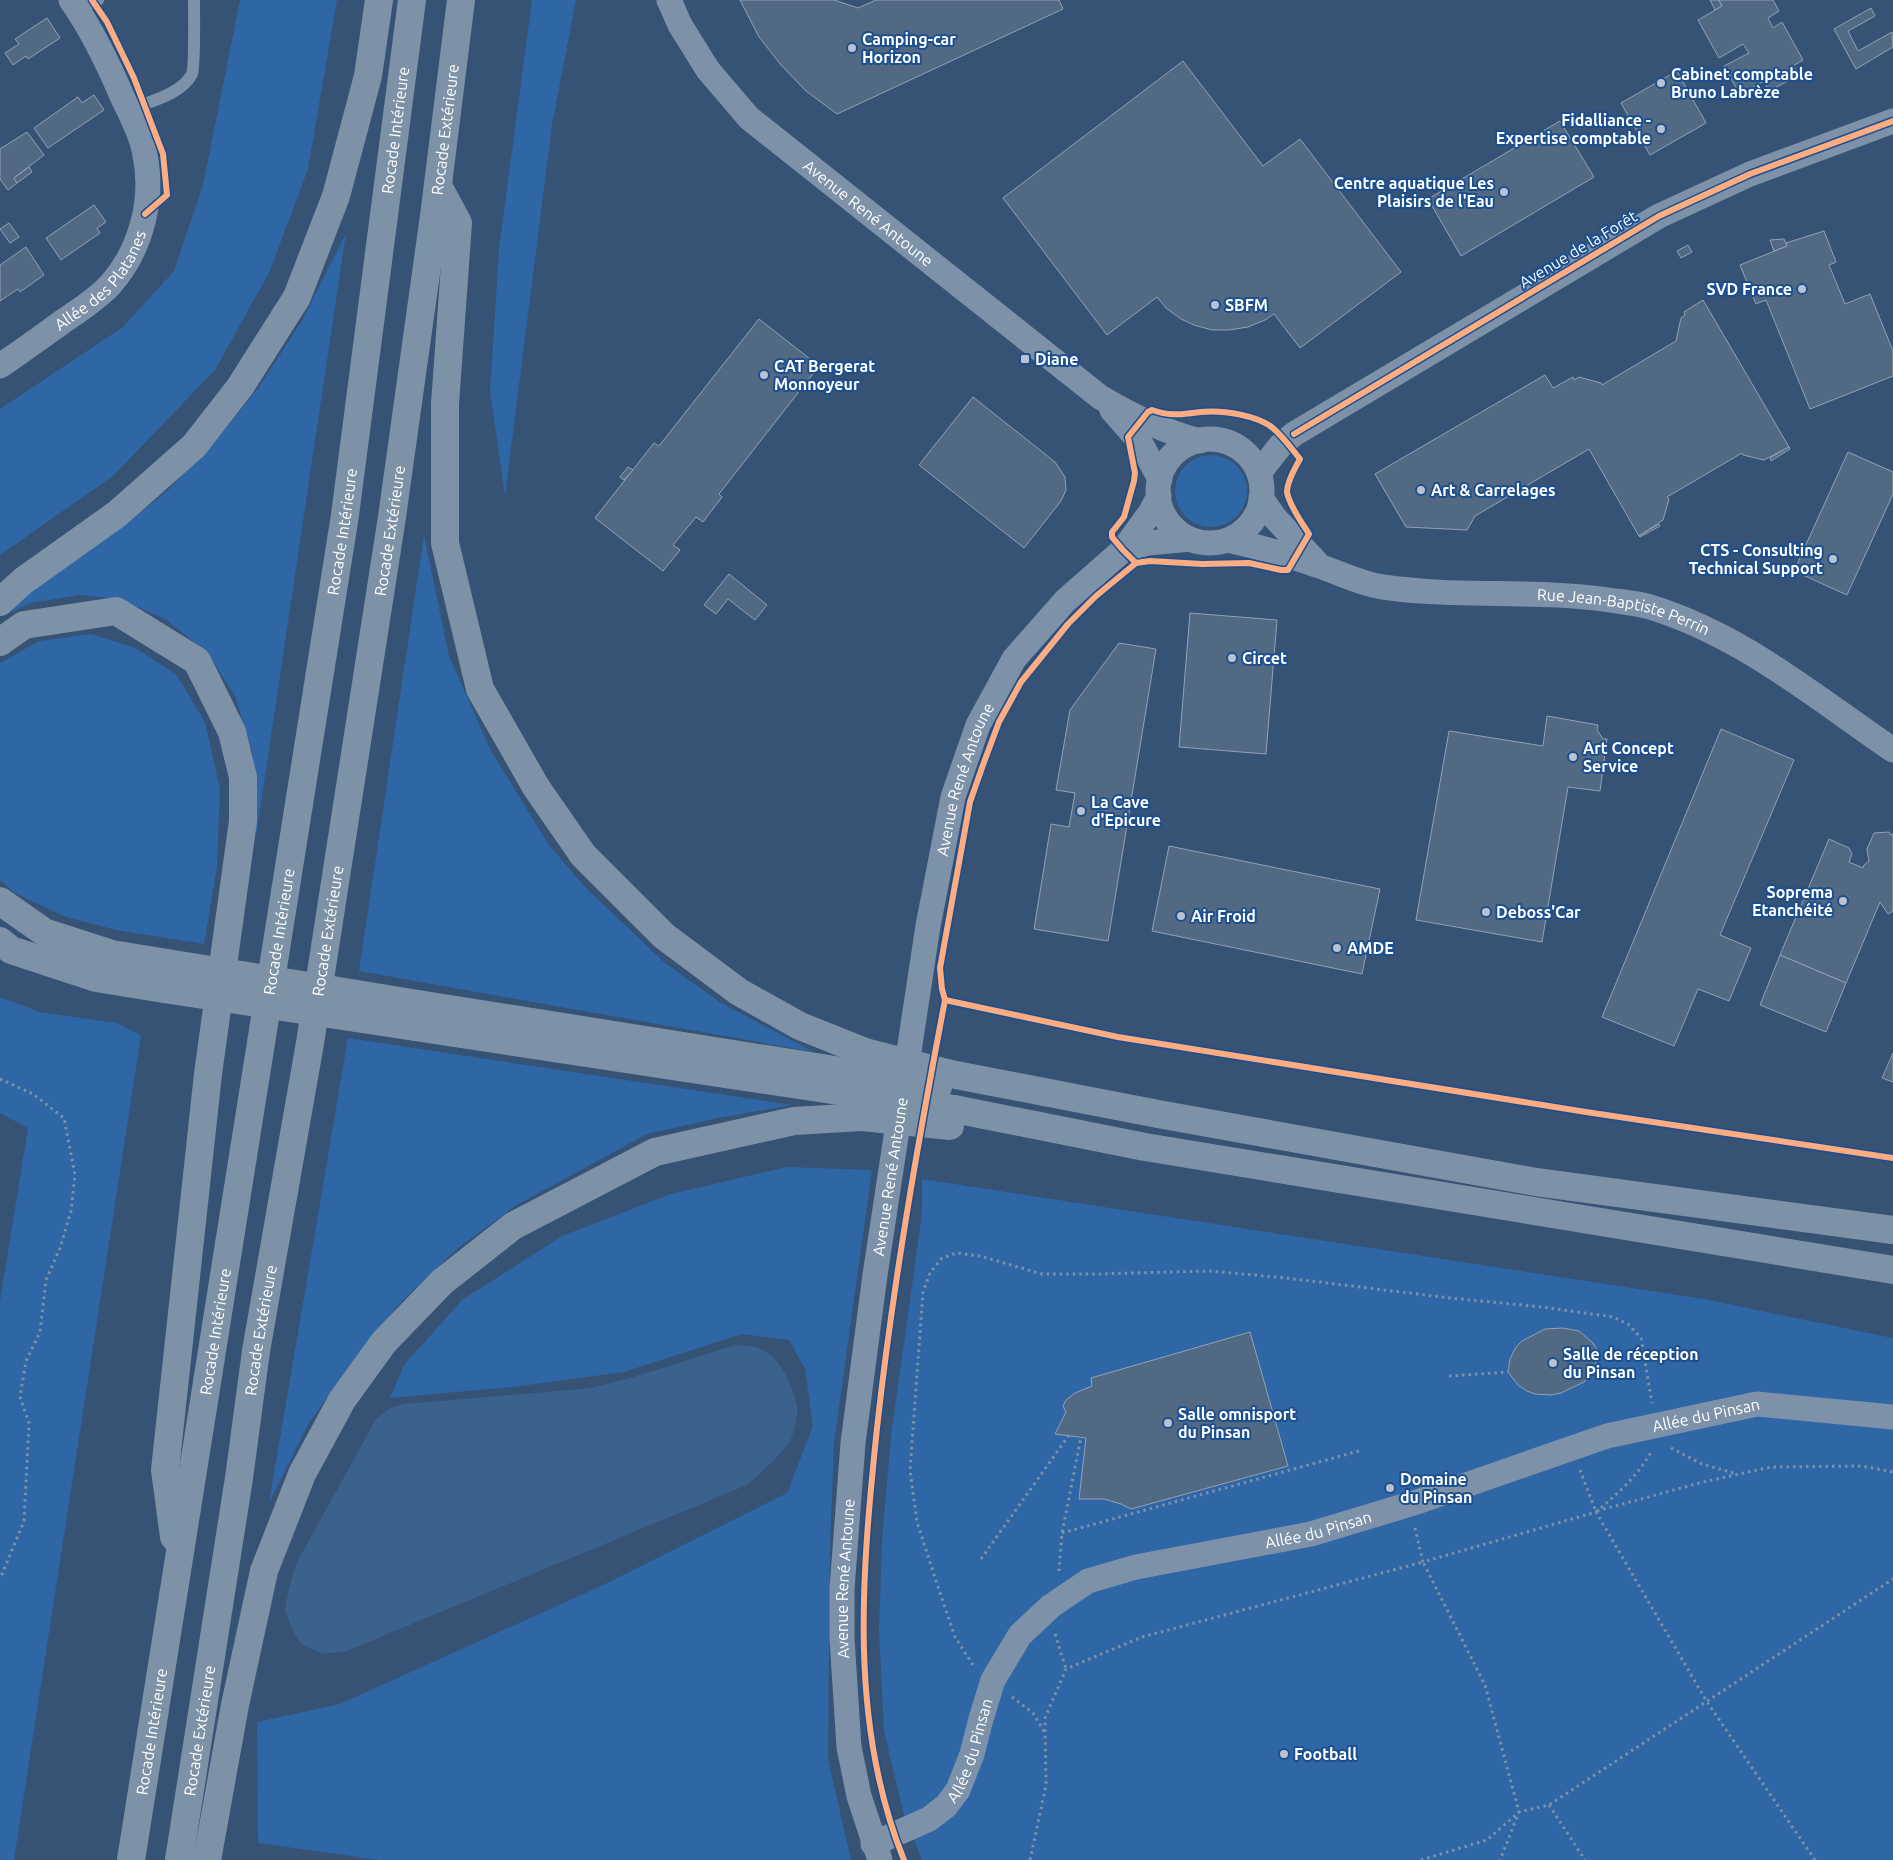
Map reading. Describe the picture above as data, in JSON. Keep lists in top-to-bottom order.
{
  "streets": {
    "highway": ["Rocade Intérieure", "Rocade Extérieure"],
    "street": [
      "Avenue René Antoune",
      "Avenue de la Forêt",
      "Allée des Platanes",
      "Rue Jean-Baptiste Perrin",
      "Allée du Pinsan"
    ]
  },
  "crossings": [
    ["Avenue René Antoune", "Avenue de la Forêt"],
    ["Avenue René Antoune", "Rue Jean-Baptiste Perrin"],
    ["Avenue René Antoune", "Allée du Pinsan"],
    ["Avenue de la Forêt", "Rue Jean-Baptiste Perrin"]
  ],
  "places": {
    "other": [
      "Camping-car Horizon",
      "Cabinet comptable Bruno Labrèze",
      "Fidalliance - Expertise comptable",
      "Centre aquatique Les Plaisirs de l'Eau",
      "SVD France",
      "SBFM",
      "CAT Bergerat Monnoyeur",
      "Art & Carrelages",
      "CTS - Consulting Technical Support",
      "Circet",
      "Art Concept Service",
      "La Cave d'Epicure",
      "Soprema Etanchéité",
      "Deboss'Car",
      "Air Froid",
      "AMDE",
      "Salle de réception du Pinsan",
      "Salle omnisport du Pinsan",
      "Domaine du Pinsan",
      "Football"
    ],
    "transit": ["Diane"]
  }
}
